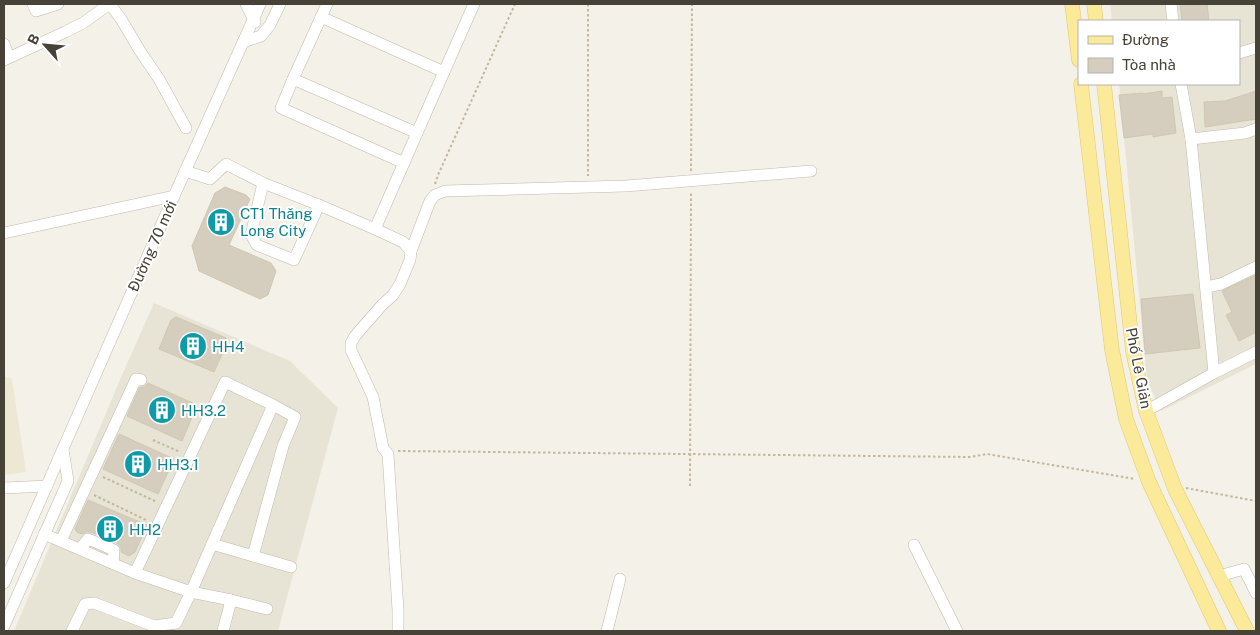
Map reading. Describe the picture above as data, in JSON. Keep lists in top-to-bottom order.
{
  "streets": {
    "main road": ["Phố Lê Giản"],
    "street": ["Đường 70 mới"]
  },
  "places": {
    "building": [
      "CT1 Thăng Long City",
      "HH4",
      "HH3.2",
      "HH3.1",
      "HH2"
    ]
  },
  "legend": ["Đường", "Tòa nhà"],
  "north": "top left"
}
